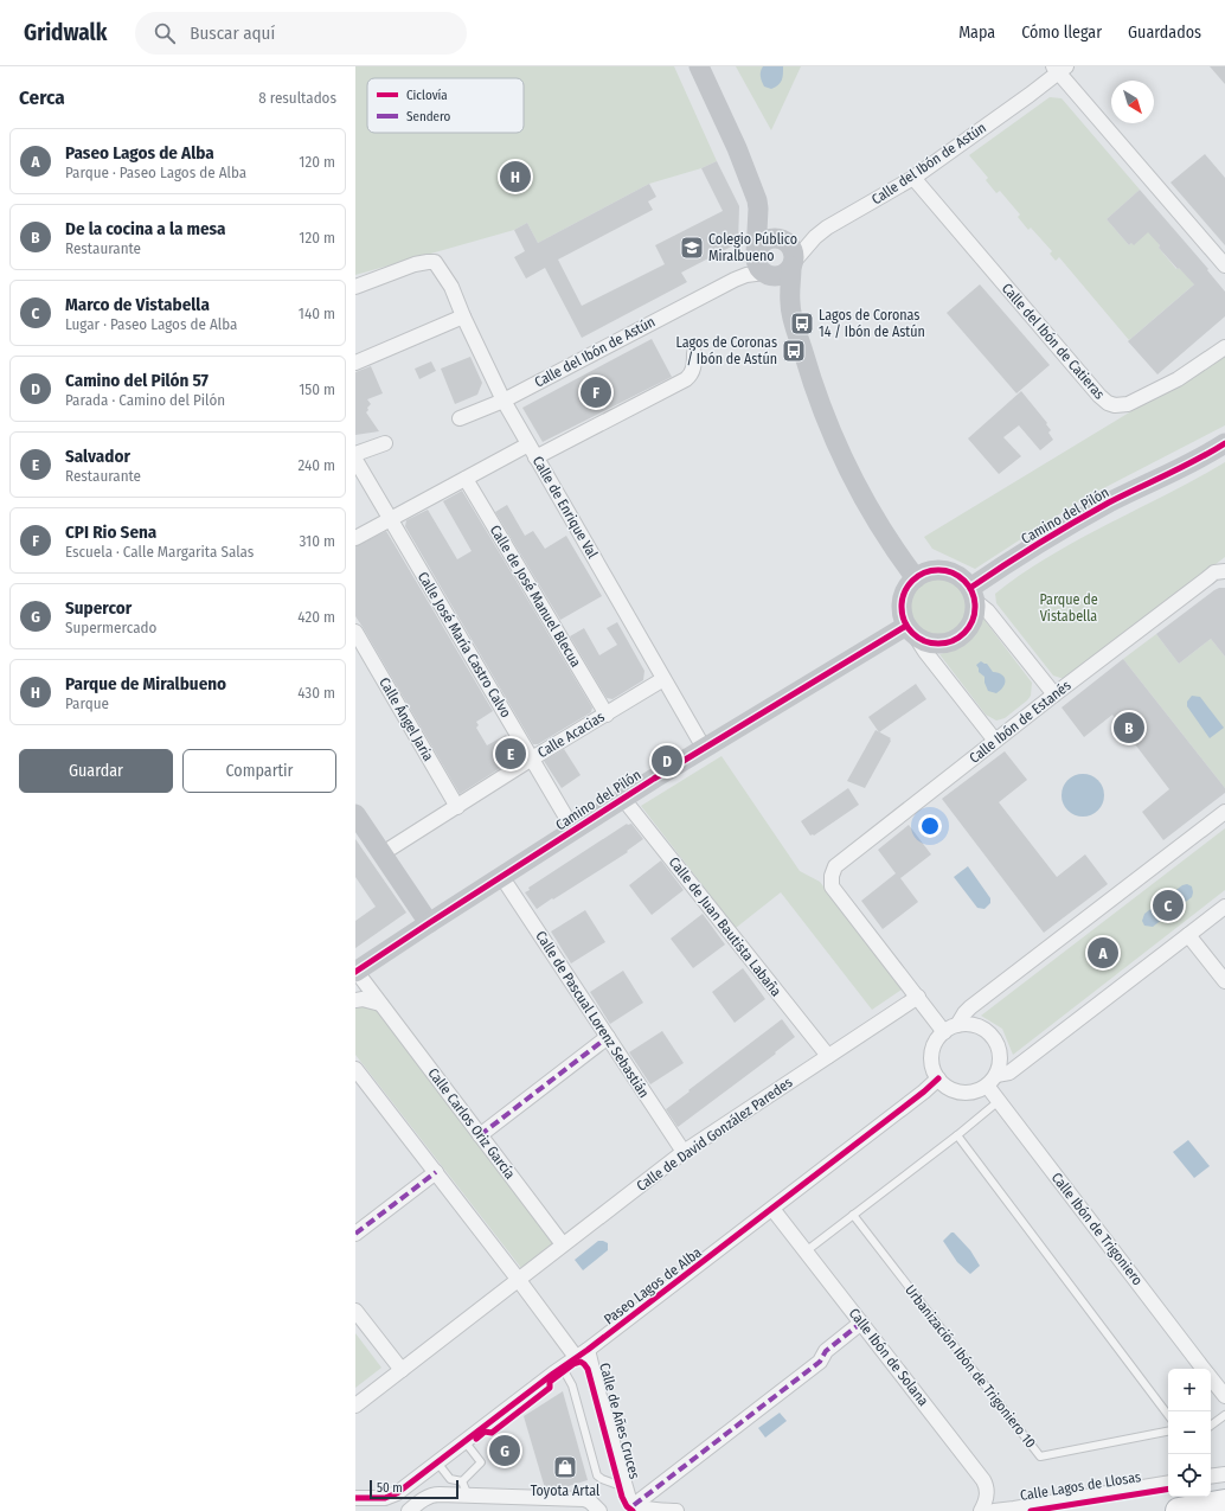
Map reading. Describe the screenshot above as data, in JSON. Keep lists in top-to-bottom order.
{
  "streets": {
    "street": [
      "Calle del Ibón de Astún",
      "Calle del Ibón de Catieras",
      "Calle de Enrique Val",
      "Camino del Pilón",
      "Calle de José Manuel Blecua",
      "Calle José María Castro Calvo",
      "Calle Ángel Jaria",
      "Calle Ibón de Estanés",
      "Calle Acacias",
      "Calle de Juan Bautista Labaña",
      "Calle de Pascual Lorenz Sebastián",
      "Calle Carlos Oriz García",
      "Calle de David González Paredes",
      "Calle Ibón de Trigoniero",
      "Paseo Lagos de Alba",
      "Calle Ibón de Solana",
      "Calle de Añes Cruces",
      "Calle Lagos de Llosas"
    ],
    "lane": ["Urbanización Ibón de Trigoniero 10"]
  },
  "crossings": [
    ["Calle del Ibón de Astún", "Calle del Ibón de Catieras"],
    ["Calle del Ibón de Astún", "Calle de Enrique Val"],
    ["Calle de Enrique Val", "Camino del Pilón"],
    ["Calle de Enrique Val", "Calle Acacias"],
    ["Camino del Pilón", "Calle José María Castro Calvo"],
    ["Camino del Pilón", "Calle de Juan Bautista Labaña"],
    ["Camino del Pilón", "Calle de Pascual Lorenz Sebastián"],
    ["Camino del Pilón", "Calle Carlos Oriz García"],
    ["Calle de José Manuel Blecua", "Calle Acacias"],
    ["Calle José María Castro Calvo", "Calle Acacias"],
    ["Calle Ángel Jaria", "Calle Acacias"],
    ["Calle Ibón de Estanés", "Calle de David González Paredes"],
    ["Calle de Juan Bautista Labaña", "Calle de David González Paredes"],
    ["Calle de Pascual Lorenz Sebastián", "Calle de David González Paredes"],
    ["Calle Carlos Oriz García", "Calle de David González Paredes"],
    ["Calle Ibón de Trigoniero", "Paseo Lagos de Alba"],
    ["Paseo Lagos de Alba", "Calle Ibón de Solana"],
    ["Paseo Lagos de Alba", "Calle de Añes Cruces"]
  ],
  "parks": ["Parque de Vistabella"],
  "places": {
    "school or university": ["Colegio Público Miralbueno"],
    "bus stop": ["Lagos de Coronas 14 / Ibón de Astún", "Lagos de Coronas / Ibón de Astún"],
    "shop": ["Toyota Artal"]
  },
  "legend": ["Ciclovía", "Sendero"],
  "scale_bar": "50 m",
  "north": "bottom right",
  "page": {
    "header": "Gridwalk",
    "search": "Buscar aquí",
    "nav": ["Mapa", "Cómo llegar", "Guardados"],
    "heading": ["Cerca", "8 resultados"],
    "list": [
      {
        "mark": "A",
        "name": "Paseo Lagos de Alba",
        "note": "Parque · Paseo Lagos de Alba",
        "value": "120 m"
      },
      {
        "mark": "B",
        "name": "De la cocina a la mesa",
        "note": "Restaurante",
        "value": "120 m"
      },
      {
        "mark": "C",
        "name": "Marco de Vistabella",
        "note": "Lugar · Paseo Lagos de Alba",
        "value": "140 m"
      },
      {
        "mark": "D",
        "name": "Camino del Pilón 57",
        "note": "Parada · Camino del Pilón",
        "value": "150 m"
      },
      {
        "mark": "E",
        "name": "Salvador",
        "note": "Restaurante",
        "value": "240 m"
      },
      {
        "mark": "F",
        "name": "CPI Rio Sena",
        "note": "Escuela · Calle Margarita Salas",
        "value": "310 m"
      },
      {
        "mark": "G",
        "name": "Supercor",
        "note": "Supermercado",
        "value": "420 m"
      },
      {
        "mark": "H",
        "name": "Parque de Miralbueno",
        "note": "Parque",
        "value": "430 m"
      }
    ],
    "pins": [
      "H",
      "F",
      "B",
      "E",
      "D",
      "C",
      "A",
      "G"
    ],
    "buttons": ["Guardar", "Compartir"],
    "map_buttons": ["+", "−"],
    "scale": "50 m"
  }
}
